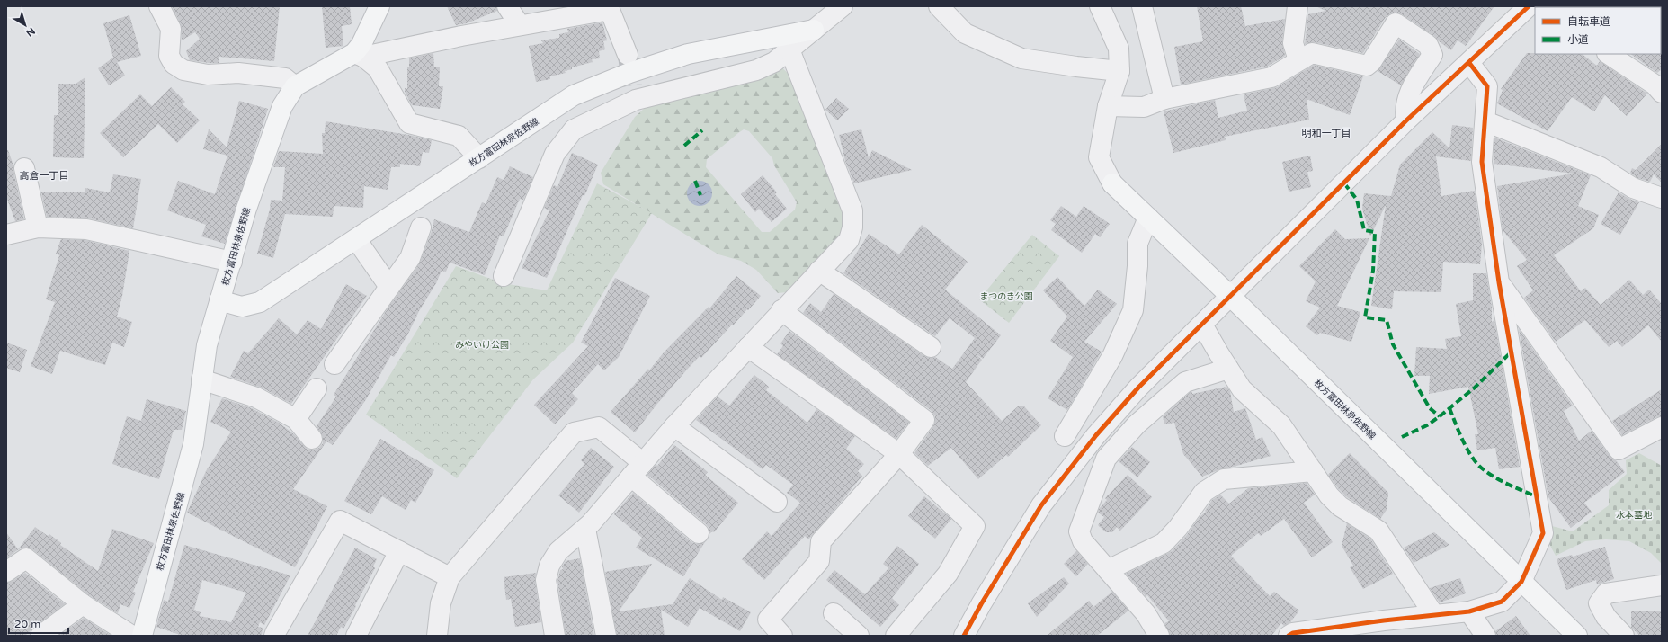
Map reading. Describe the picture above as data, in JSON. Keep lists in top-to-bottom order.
{
  "streets": {
    "main road": ["枚方富田林泉佐野線"]
  },
  "districts": ["明和一丁目", "高倉一丁目"],
  "parks": ["まつのき公園", "みやいけ公園", "水本墓地"],
  "legend": ["自転車道", "小道"],
  "scale_bar": "20 m",
  "north": "bottom right"
}
